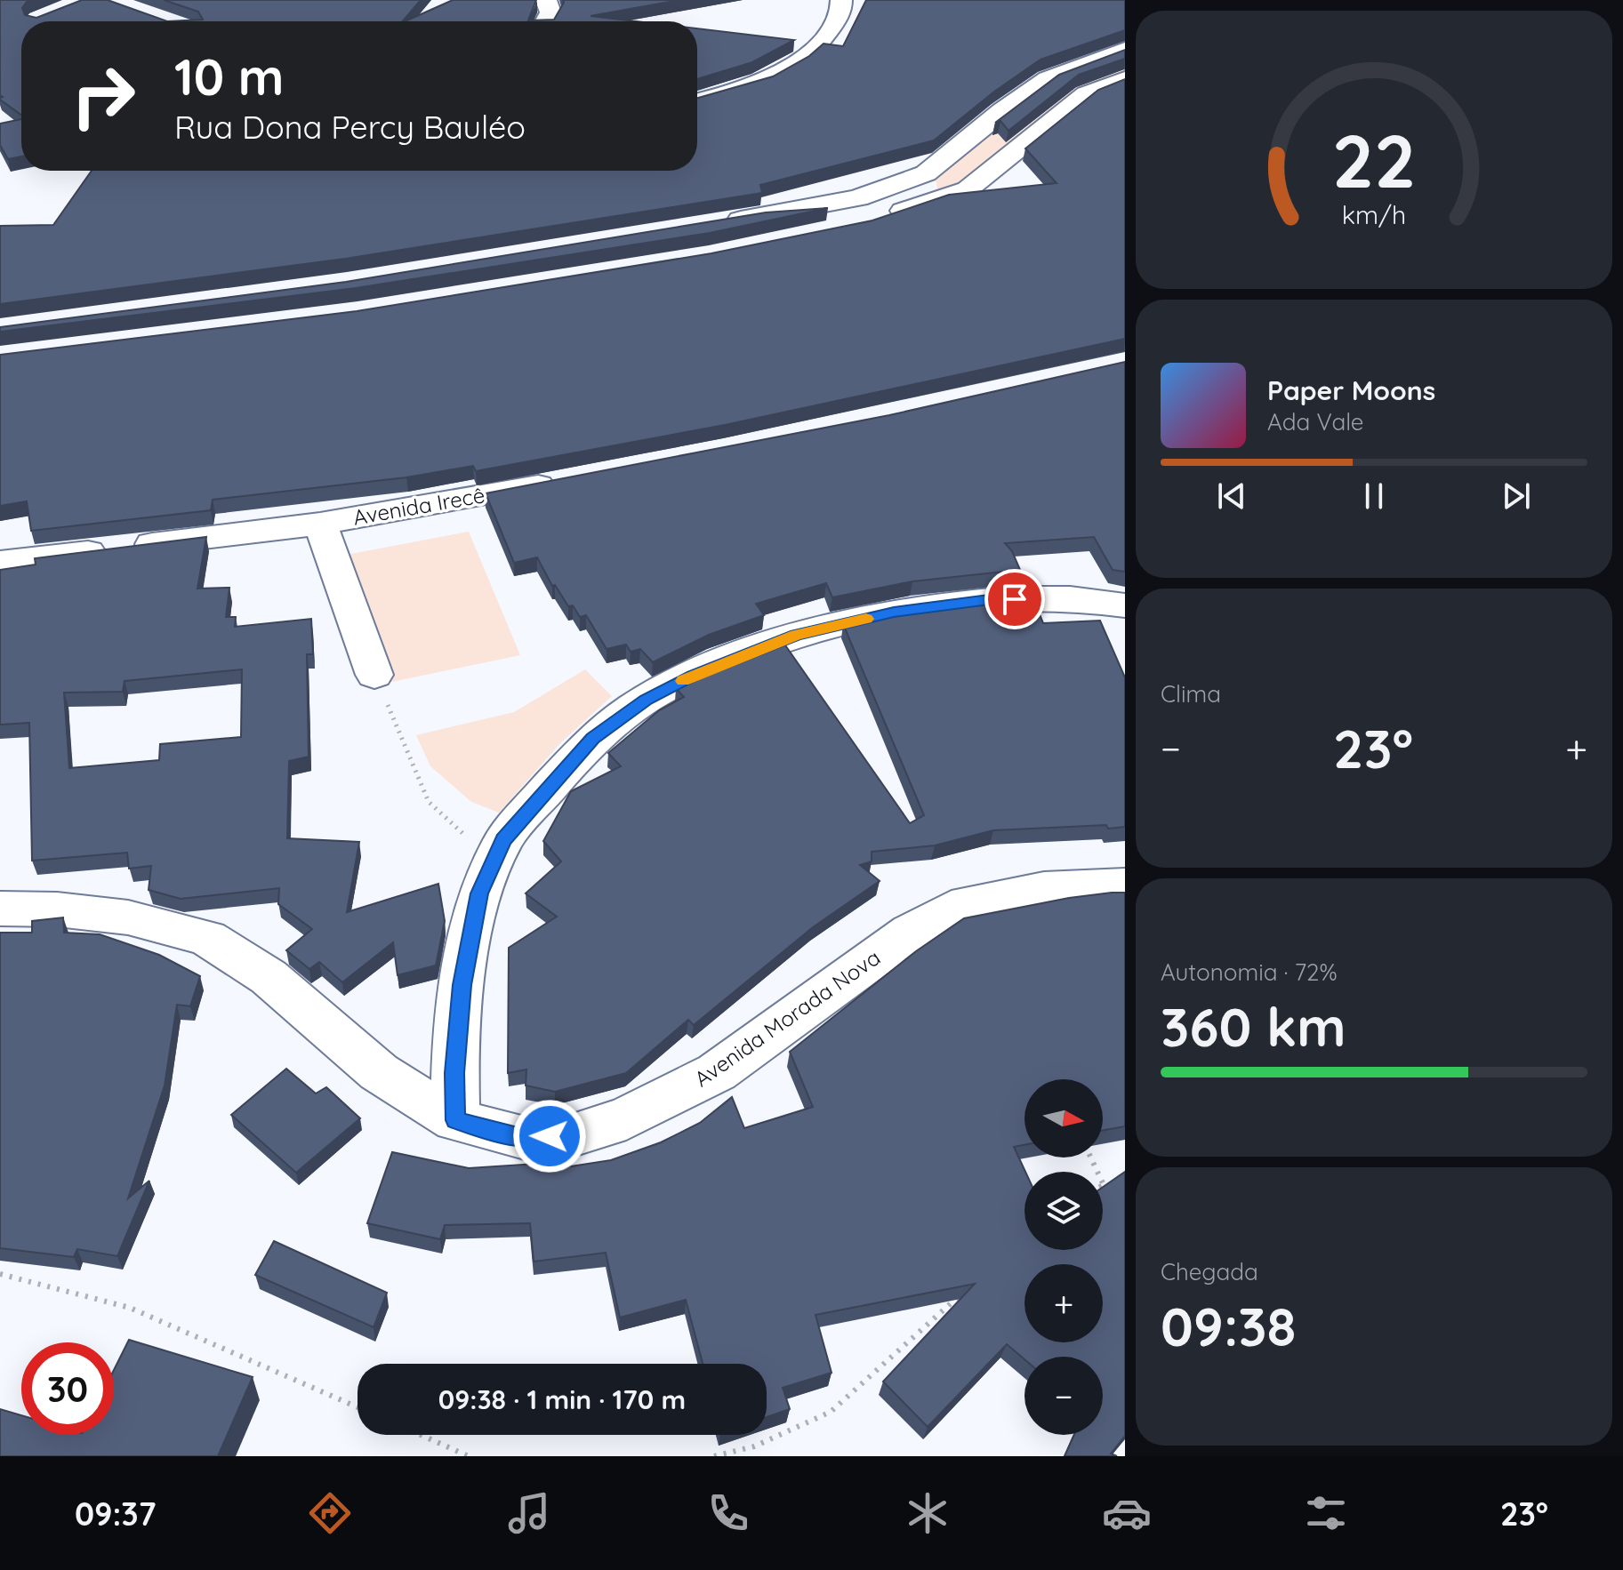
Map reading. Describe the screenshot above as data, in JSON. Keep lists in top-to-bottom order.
{
  "streets": {
    "street": ["Avenida Irecê", "Avenida Morada Nova"]
  },
  "north": "right",
  "page": {
    "turn": ["10 m", "Rua Dona Percy Bauléo"],
    "song": ["Paper Moons", "Ada Vale"],
    "tile": [
      "Clima",
      ["Autonomia · 72%", "360 km"],
      ["Chegada", "09:38"]
    ],
    "heat": ["−", "23°", "+"],
    "map_buttons": ["+", "−"],
    "limit": "30",
    "trip": "09:38 · 1 min · 170 m",
    "tabs": ["09:37", "23°"],
    "gauge": ["22", "km/h"]
  }
}
